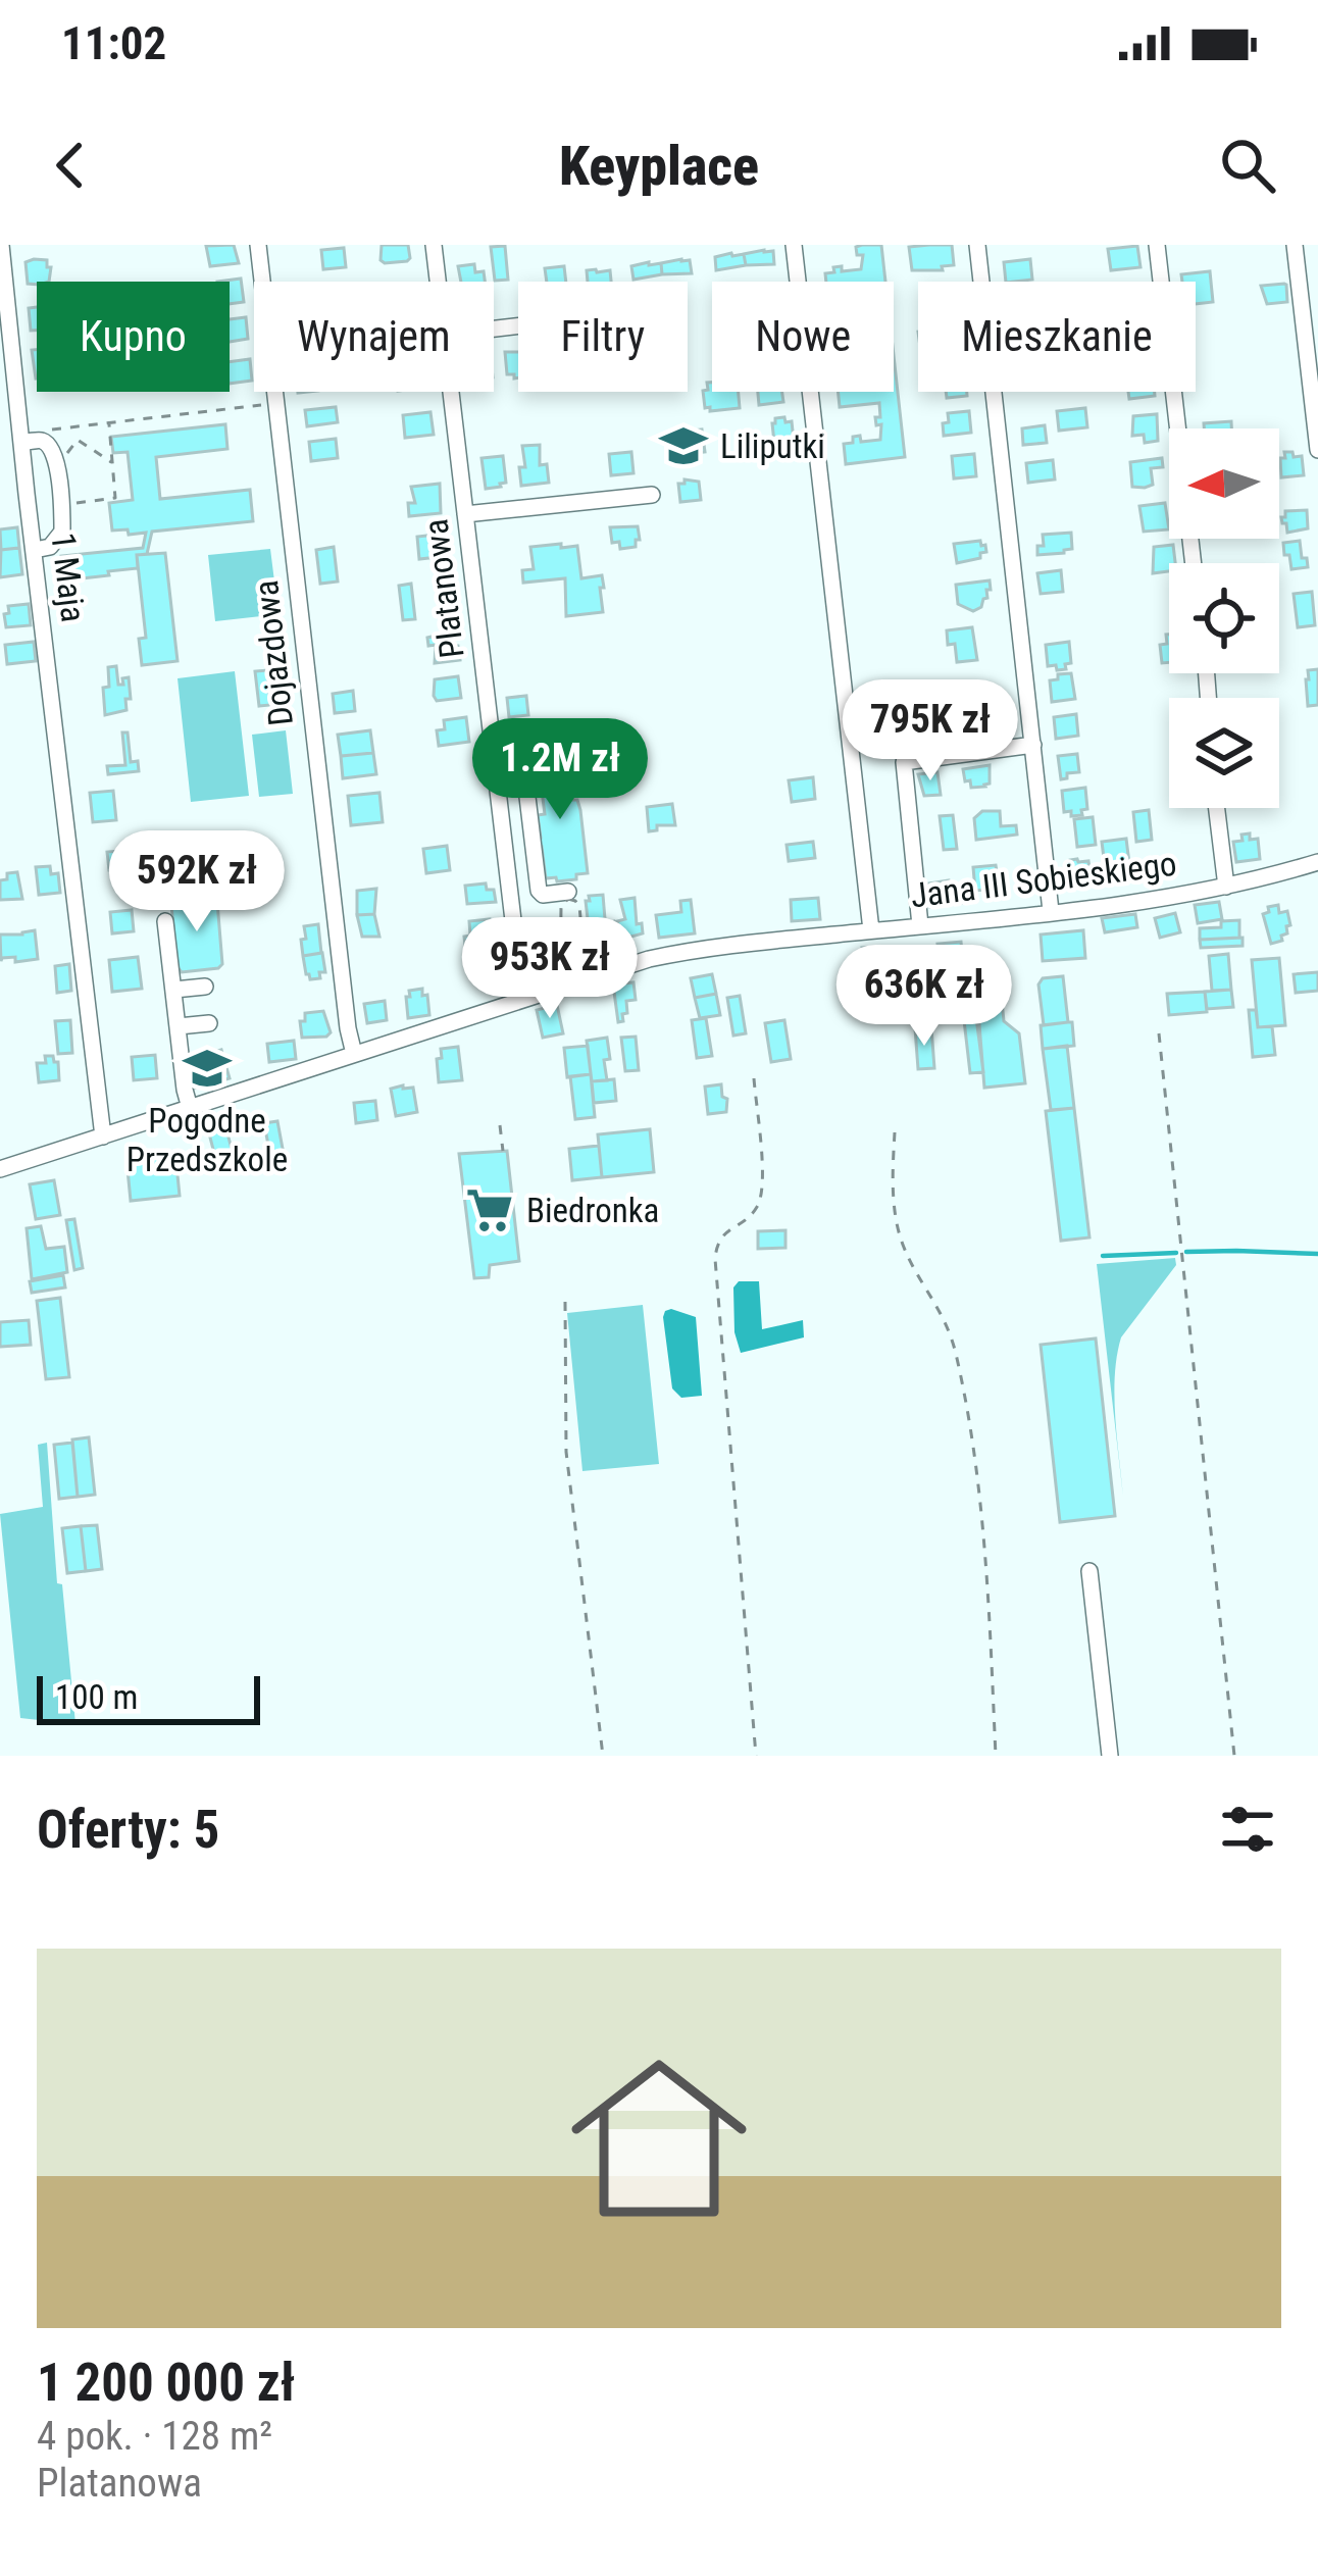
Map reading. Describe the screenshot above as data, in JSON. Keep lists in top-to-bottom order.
{
  "streets": {
    "street": [
      "1 Maja",
      "Platanowa",
      "Dojazdowa",
      "Jana III Sobieskiego"
    ]
  },
  "crossings": [
    ["1 Maja", "Jana III Sobieskiego"],
    ["Platanowa", "Jana III Sobieskiego"],
    ["Dojazdowa", "Jana III Sobieskiego"]
  ],
  "places": {
    "school or university": ["Liliputki", "Pogodne Przedszkole"],
    "supermarket": ["Biedronka"]
  },
  "scale_bar": "100 m",
  "north": "left",
  "page": {
    "status": "11:02",
    "header": "Keyplace",
    "chip": [
      "Kupno",
      "Wynajem",
      "Filtry",
      "Nowe",
      "Mieszkanie"
    ],
    "price": [
      "795K zł",
      "1.2M zł",
      "592K zł",
      "953K zł",
      "636K zł"
    ],
    "scale": "100 m",
    "heading": "Oferty: 5",
    "list": [
      {
        "name": "1 200 000 zł",
        "note": "4 pok. · 128 m² · Platanowa"
      }
    ]
  }
}
